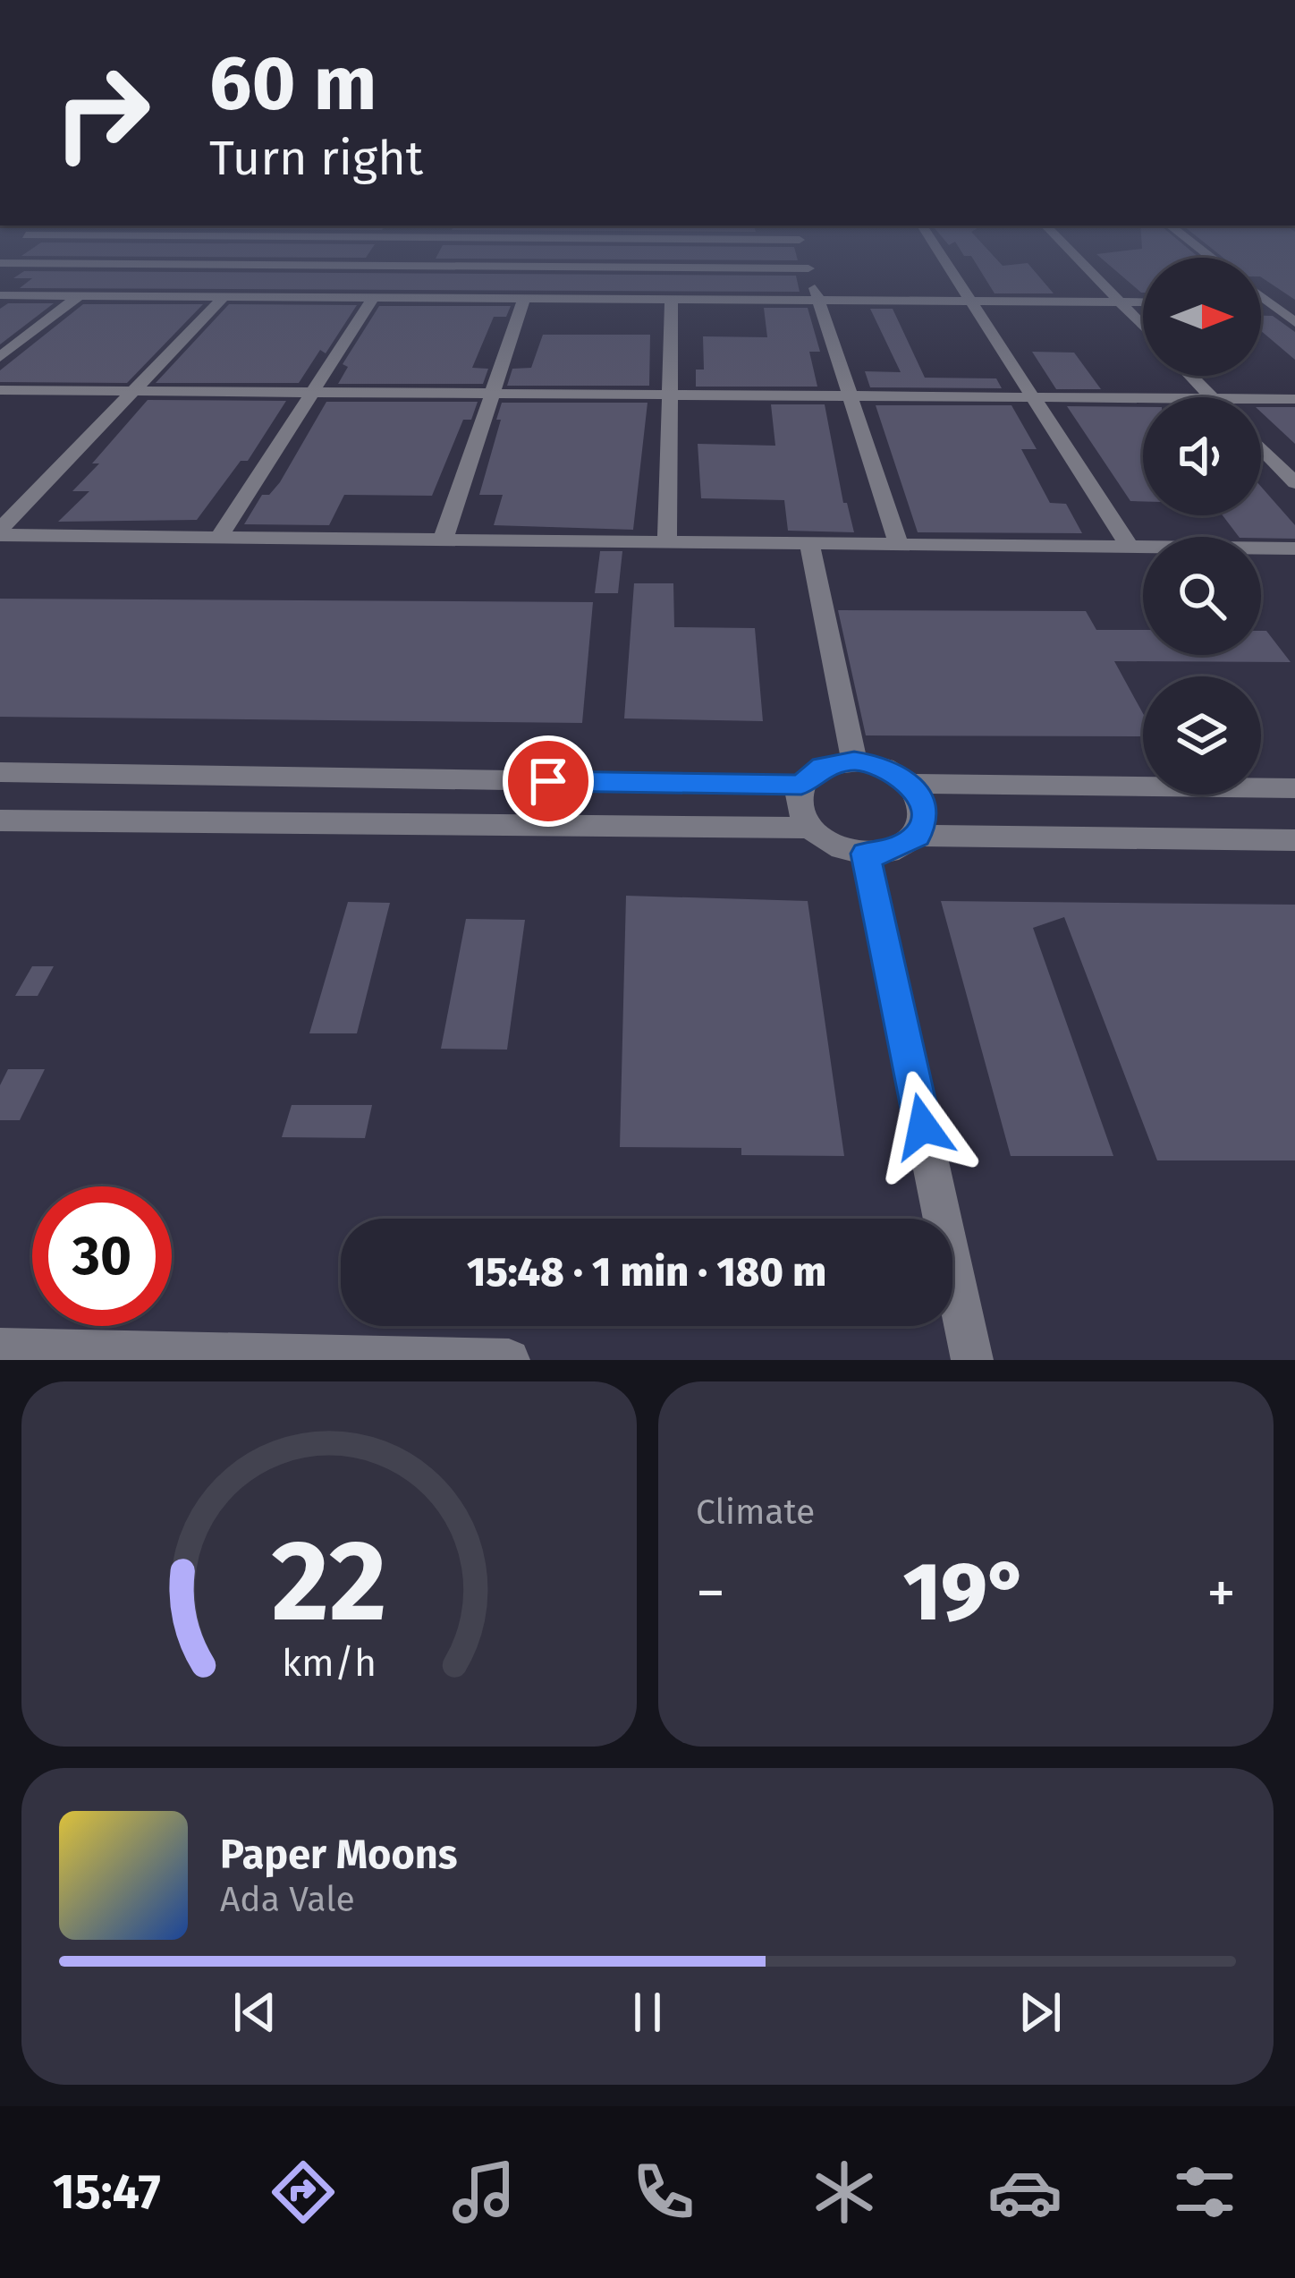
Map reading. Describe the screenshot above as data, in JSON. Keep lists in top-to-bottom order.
{
  "north": "right",
  "page": {
    "turn": ["60 m", "Turn right"],
    "limit": "30",
    "trip": "15:48 · 1 min · 180 m",
    "tile": "Climate",
    "heat": ["−", "19°", "+"],
    "song": ["Paper Moons", "Ada Vale"],
    "tabs": "15:47",
    "gauge": ["22", "km/h"]
  }
}
